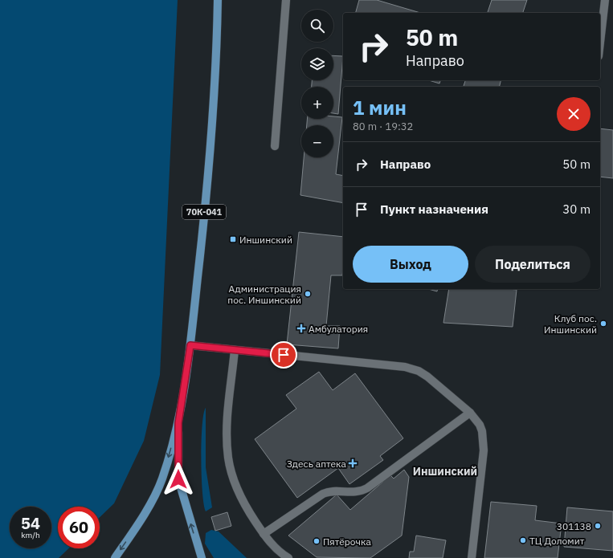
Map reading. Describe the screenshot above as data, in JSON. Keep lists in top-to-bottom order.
{
  "streets": {
    "main road": ["70К-041"]
  },
  "districts": ["Иншинский"],
  "places": {
    "transit": ["Иншинский"],
    "other": [
      "Администрация пос. Иншинский",
      "Клуб пос. Иншинский",
      "301138",
      "ТЦ Доломит",
      "Пятёрочка"
    ],
    "health": ["Амбулатория", "Здесь аптека"]
  },
  "page": {
    "map_buttons": ["+", "−"],
    "turn": ["50 m", "Направо"],
    "heading": ["1 мин", "80 m · 19:32"],
    "list": [
      {
        "name": "Направо",
        "value": "50 m"
      },
      {
        "name": "Пункт назначения",
        "value": "30 m"
      }
    ],
    "buttons": ["Выход", "Поделиться"],
    "speed": "54 km/h",
    "limit": "60"
  }
}
